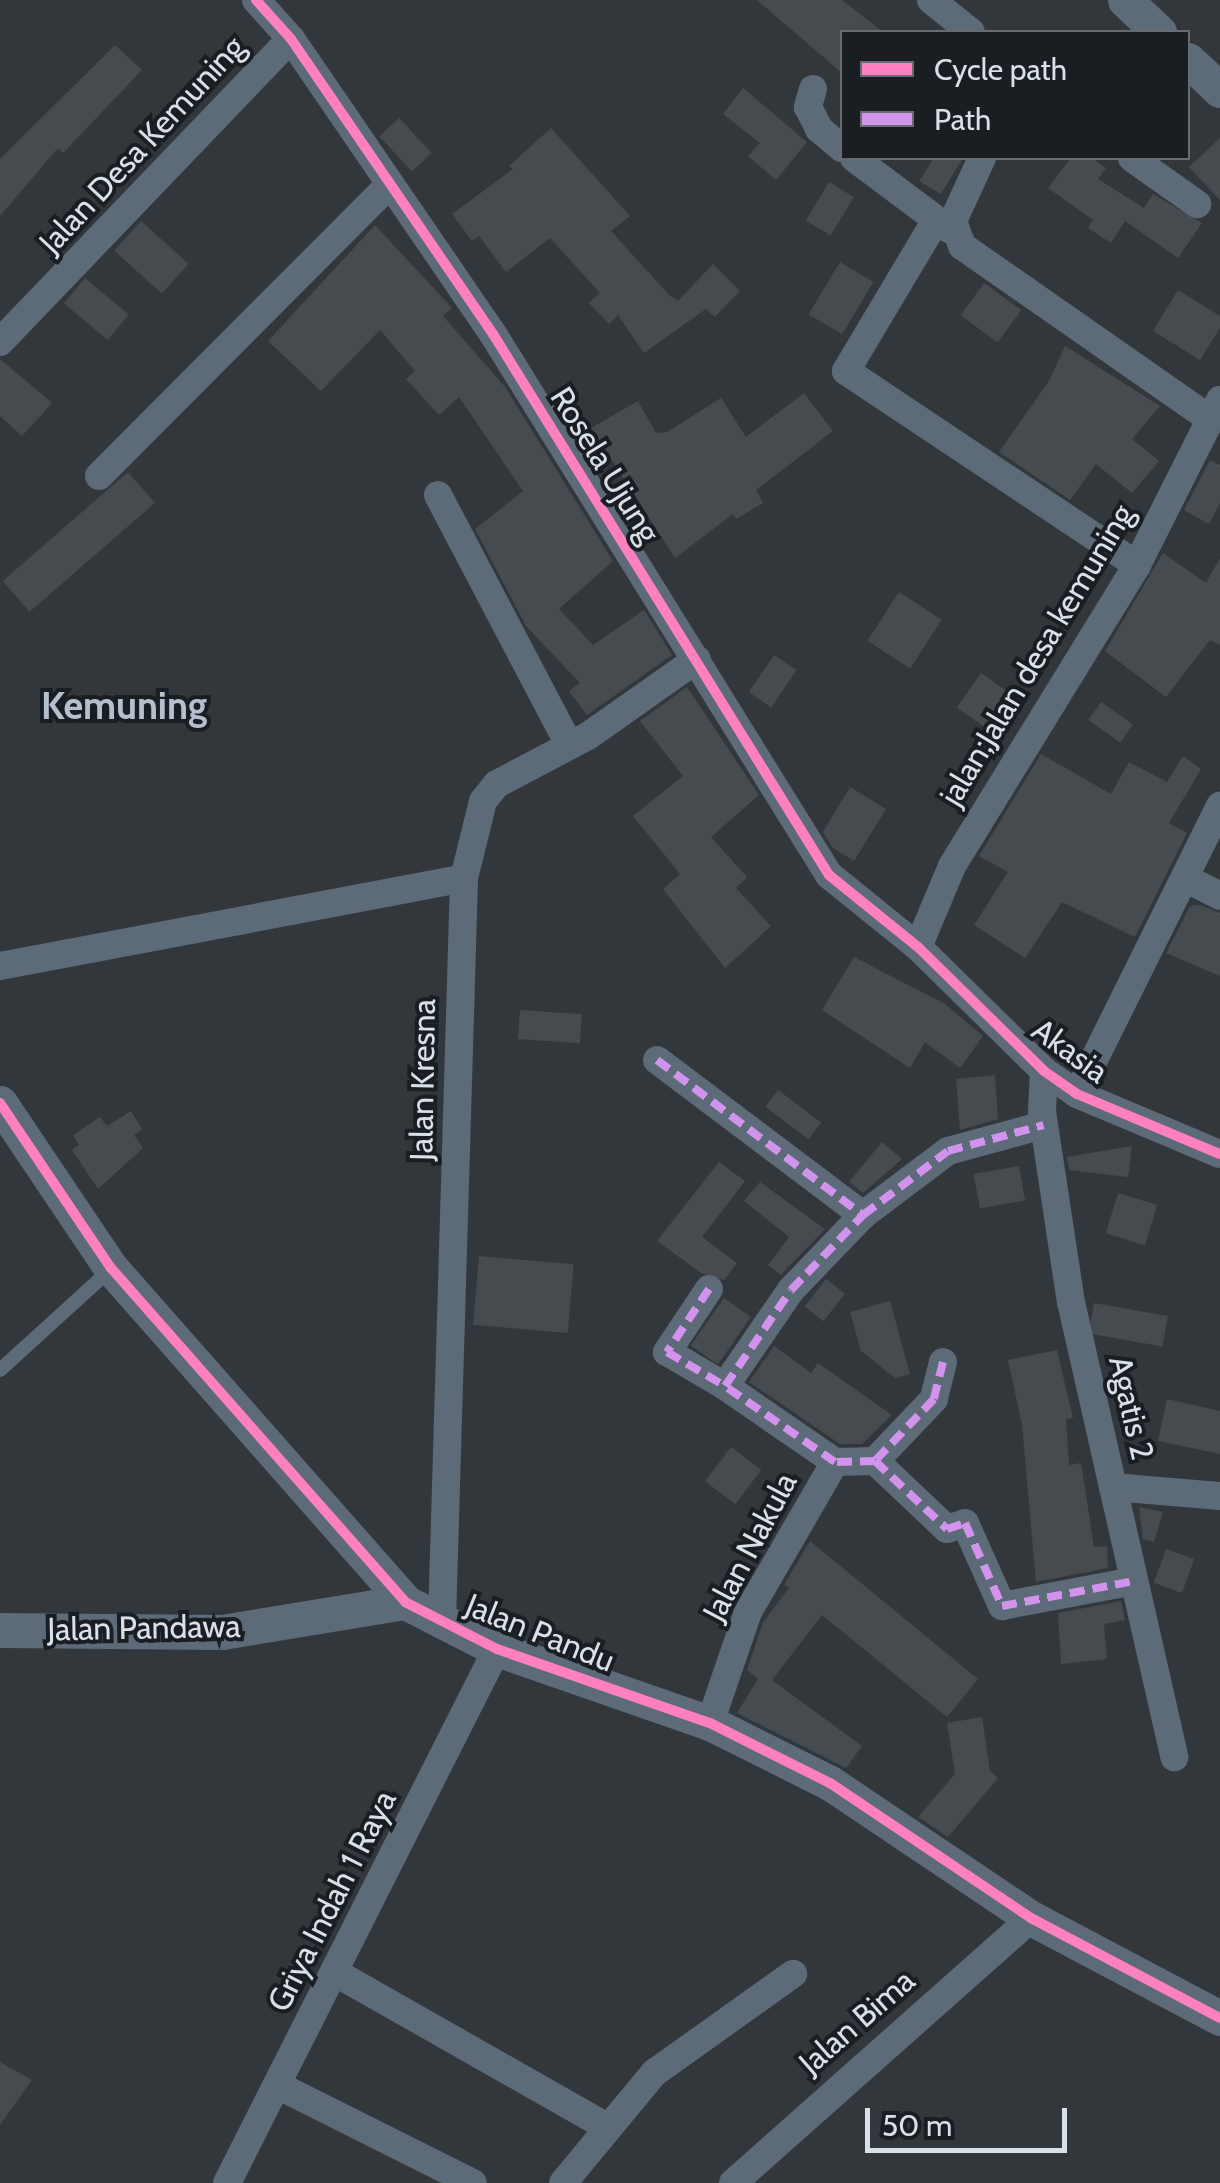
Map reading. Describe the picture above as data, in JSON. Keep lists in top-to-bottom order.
{
  "streets": {
    "street": [
      "Jalan Desa Kemuning",
      "Rosela Ujung",
      "jalan;Jalan desa kemuning",
      "Akasia",
      "Jalan Kresna",
      "Agatis 2",
      "Jalan Nakula",
      "Jalan Pandawa",
      "Jalan Pandu",
      "Griya Indah 1 Raya",
      "Jalan Bima"
    ]
  },
  "crossings": [
    ["Jalan Desa Kemuning", "Rosela Ujung"],
    ["Rosela Ujung", "jalan;Jalan desa kemuning"],
    ["Rosela Ujung", "Akasia"],
    ["Rosela Ujung", "Jalan Kresna"],
    ["jalan;Jalan desa kemuning", "Akasia"],
    ["Akasia", "Agatis 2"],
    ["Jalan Kresna", "Jalan Pandu"],
    ["Jalan Nakula", "Jalan Pandu"],
    ["Jalan Pandawa", "Jalan Pandu"],
    ["Jalan Pandu", "Griya Indah 1 Raya"],
    ["Jalan Pandu", "Jalan Bima"]
  ],
  "districts": ["Kemuning"],
  "legend": ["Cycle path", "Path"],
  "scale_bar": "50 m"
}
